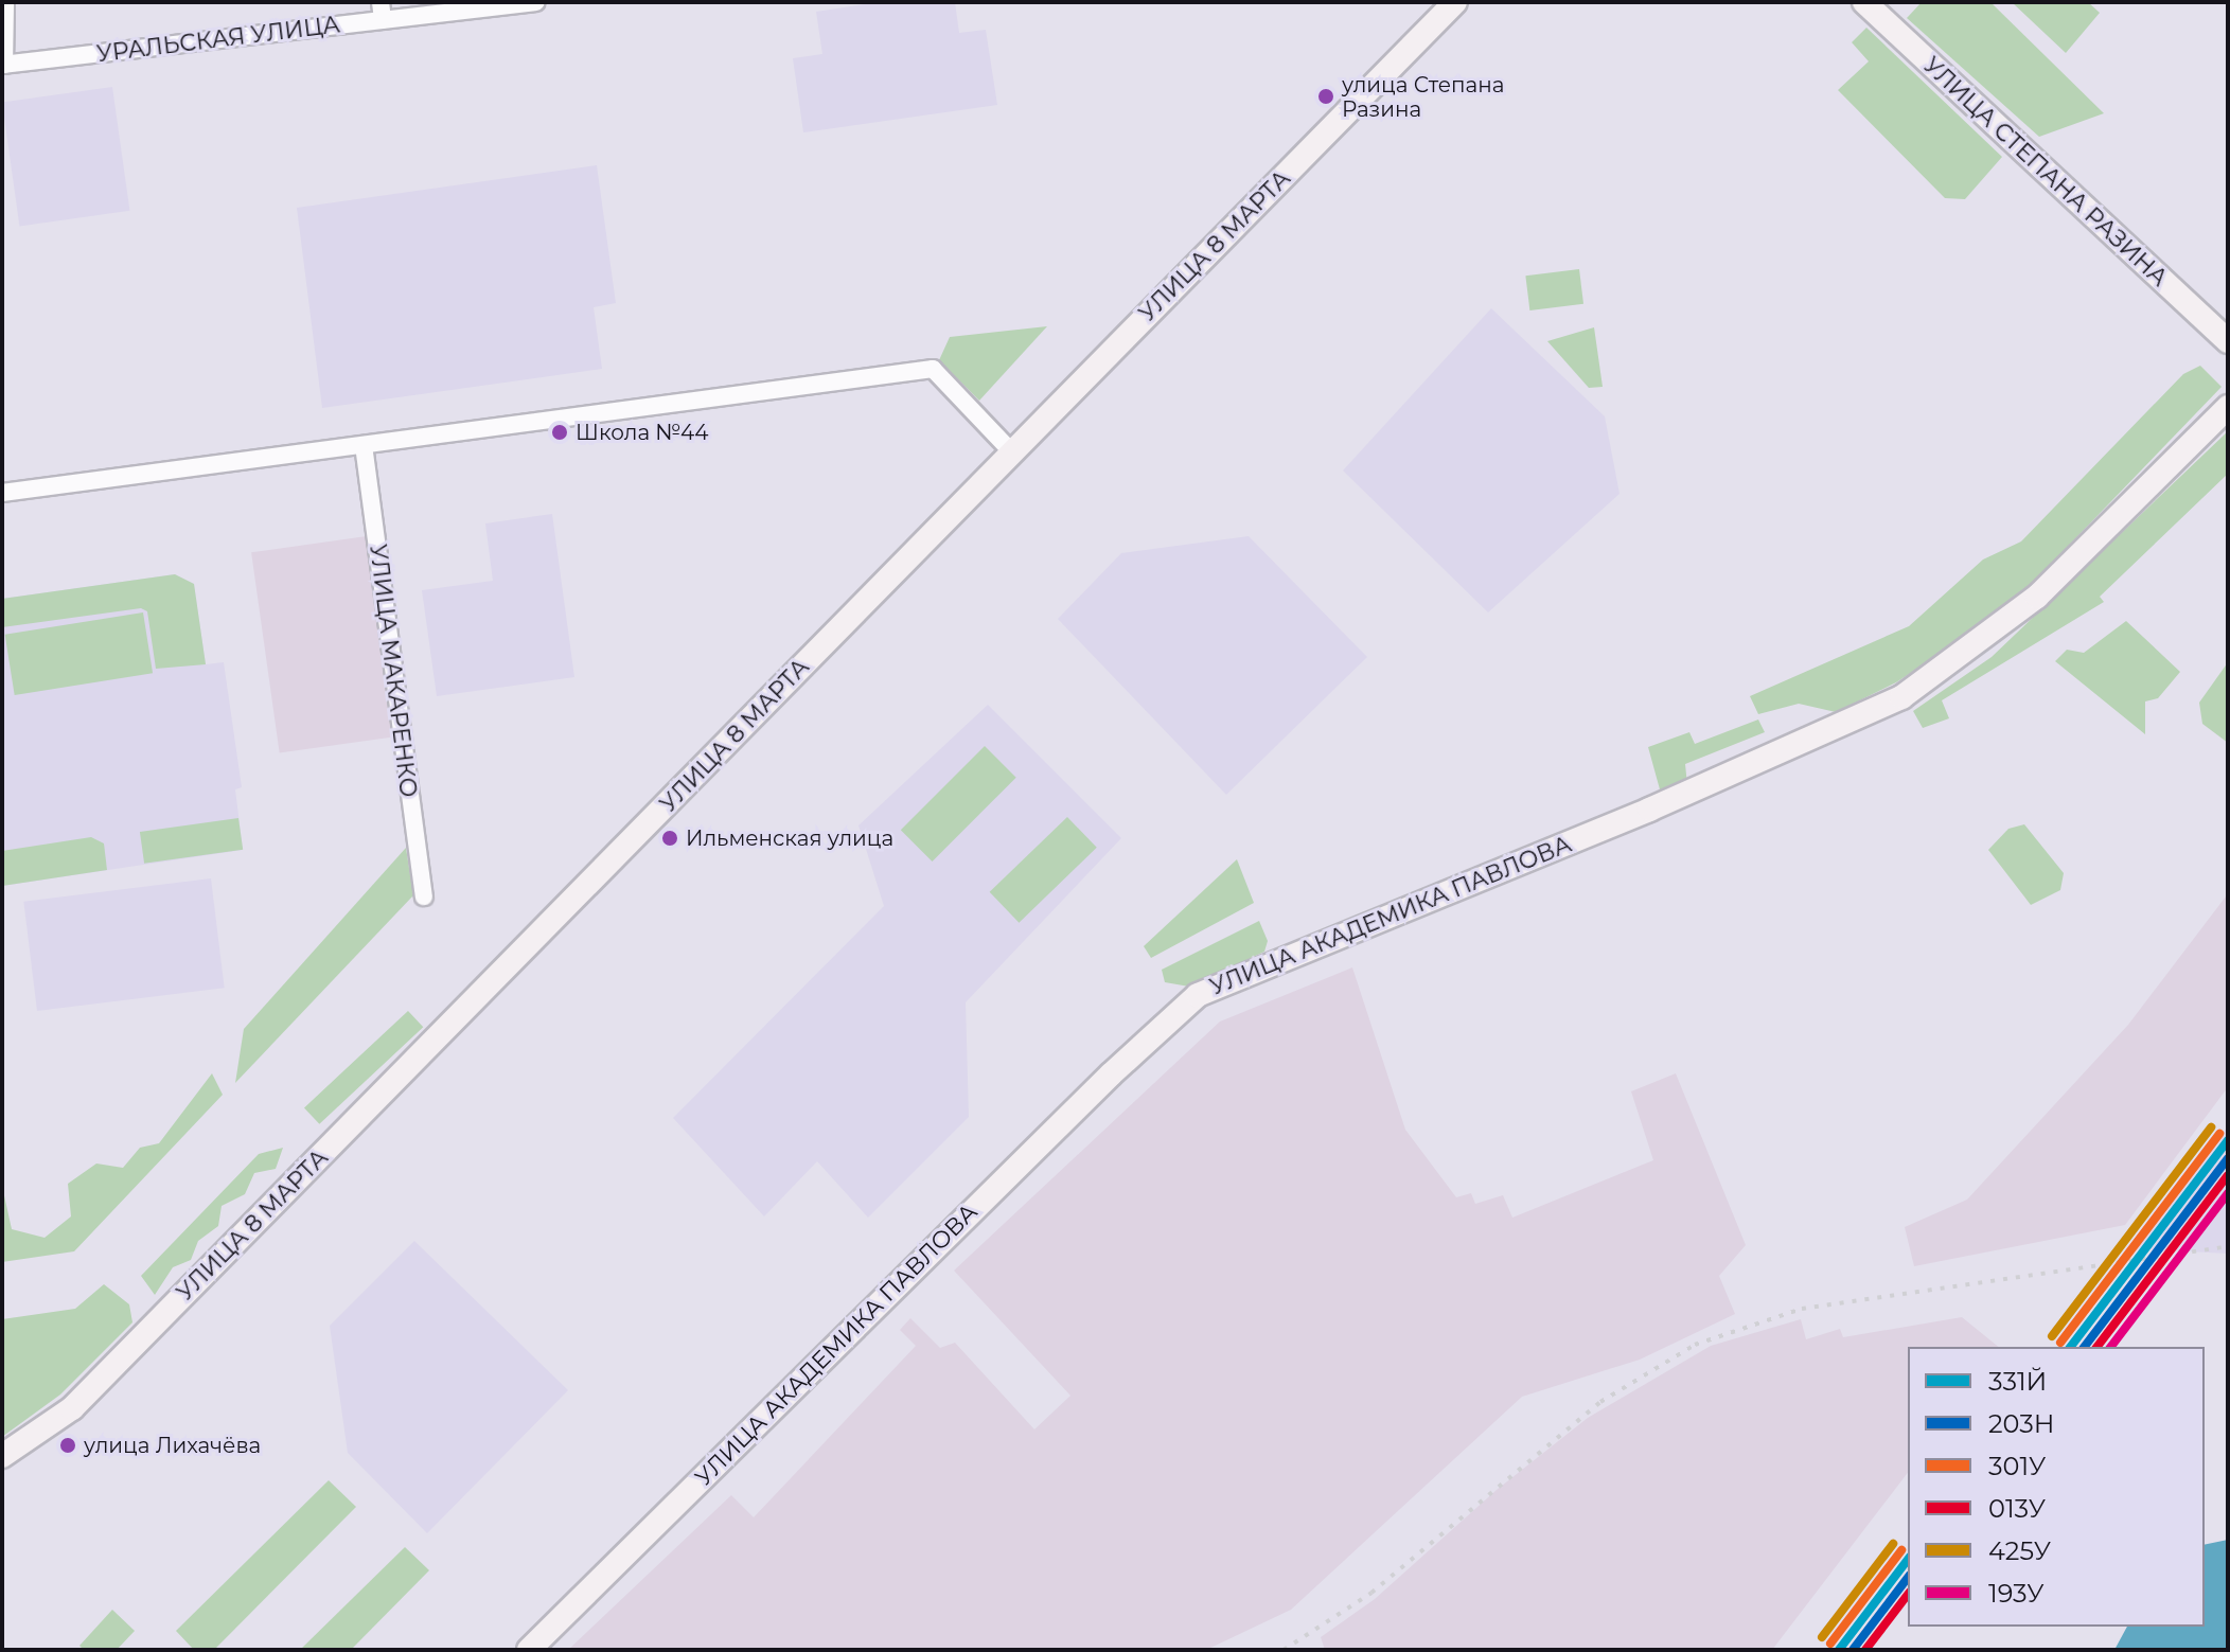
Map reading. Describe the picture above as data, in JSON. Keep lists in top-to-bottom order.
{
  "streets": {
    "main road": ["УЛИЦА СТЕПАНА РАЗИНА", "УЛИЦА 8 МАРТА", "УЛИЦА АКАДЕМИКА ПАВЛОВА"],
    "street": ["УРАЛЬСКАЯ УЛИЦА", "УЛИЦА МАКАРЕНКО"]
  },
  "places": [
    "улица Степана Разина",
    "Школа №44",
    "Ильменская улица",
    "улица Лихачёва"
  ],
  "lines": [
    "transit line 425У",
    "transit line 301У",
    "transit line 331Й",
    "transit line 203Н",
    "transit line 013У",
    "transit line 193У"
  ],
  "legend": [
    "331Й",
    "203Н",
    "301У",
    "013У",
    "425У",
    "193У"
  ]
}
